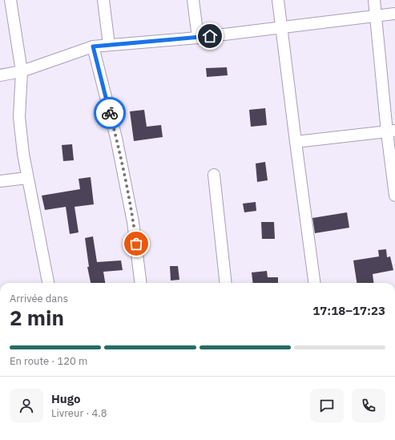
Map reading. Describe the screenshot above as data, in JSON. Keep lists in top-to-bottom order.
{
  "page": {
    "heading": ["2 min", "Arrivée dans", "17:18–17:23"],
    "panel": ["Hugo", "Livreur · 4.8"],
    "bar": "En route · 120 m"
  }
}
